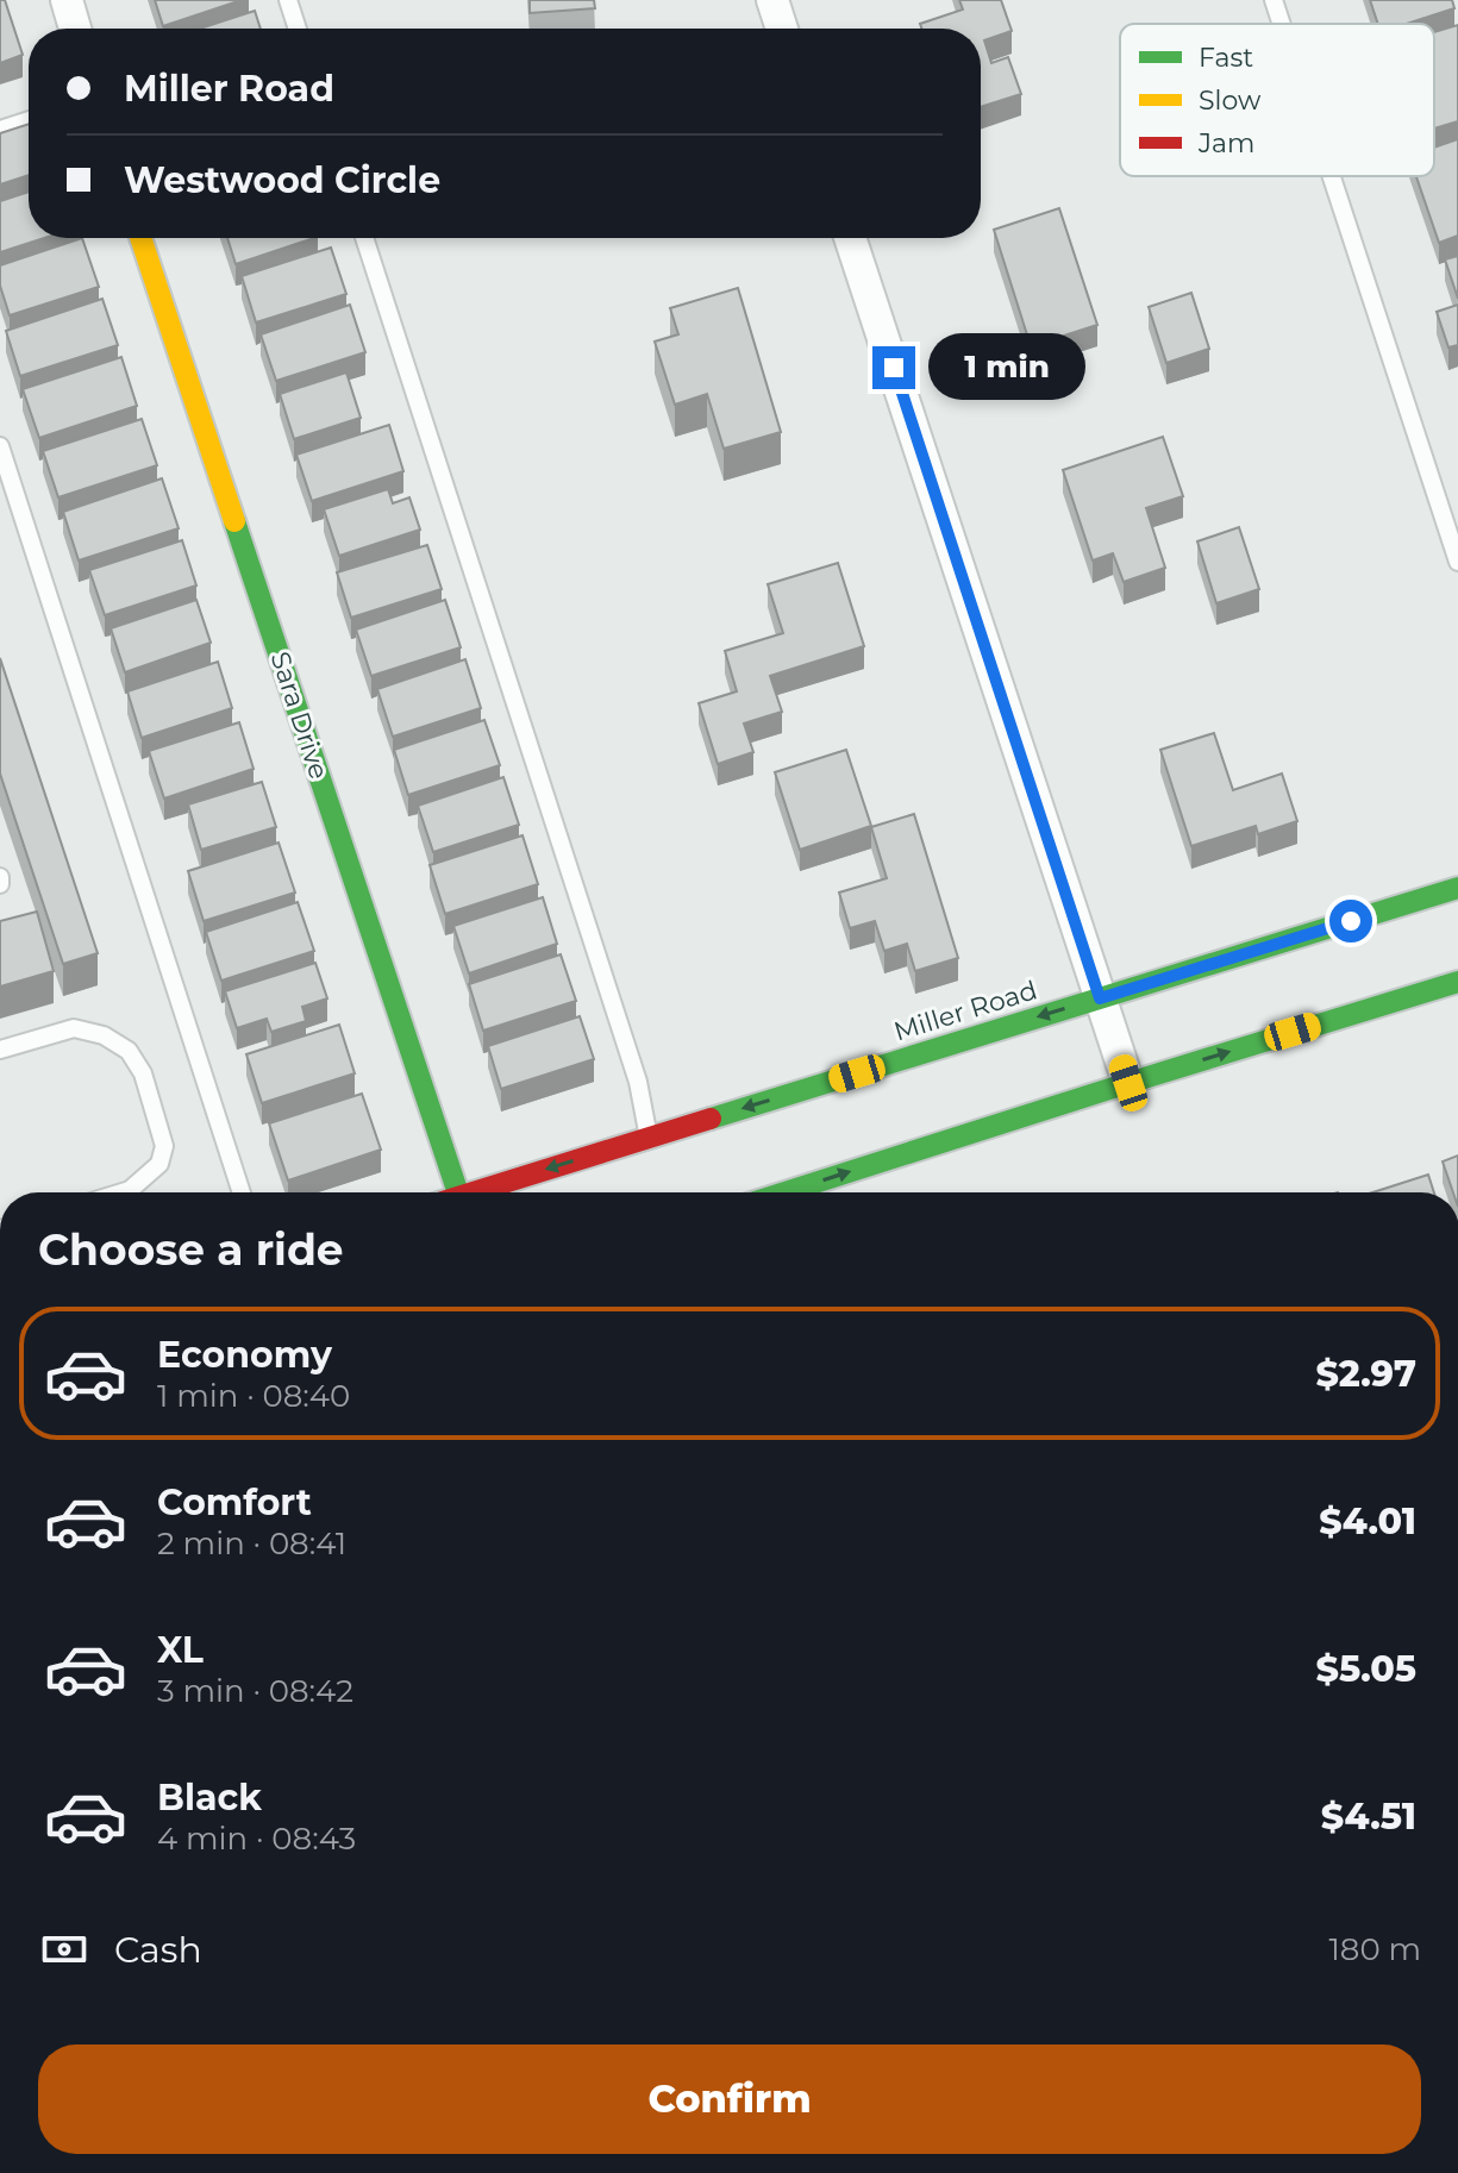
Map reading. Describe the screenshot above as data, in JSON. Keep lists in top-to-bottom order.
{
  "streets": {
    "main road": ["Sara Drive", "Miller Road"]
  },
  "legend": ["Fast", "Slow", "Jam"],
  "page": {
    "banner": ["Miller Road", "Westwood Circle"],
    "bubble": "1 min",
    "heading": "Choose a ride",
    "list": [
      {
        "name": "Economy",
        "note": "1 min · 08:40",
        "value": "$2.97"
      },
      {
        "name": "Comfort",
        "note": "2 min · 08:41",
        "value": "$4.01"
      },
      {
        "name": "XL",
        "note": "3 min · 08:42",
        "value": "$5.05"
      },
      {
        "name": "Black",
        "note": "4 min · 08:43",
        "value": "$4.51"
      }
    ],
    "pay": ["Cash", "180 m"],
    "buttons": "Confirm"
  }
}
